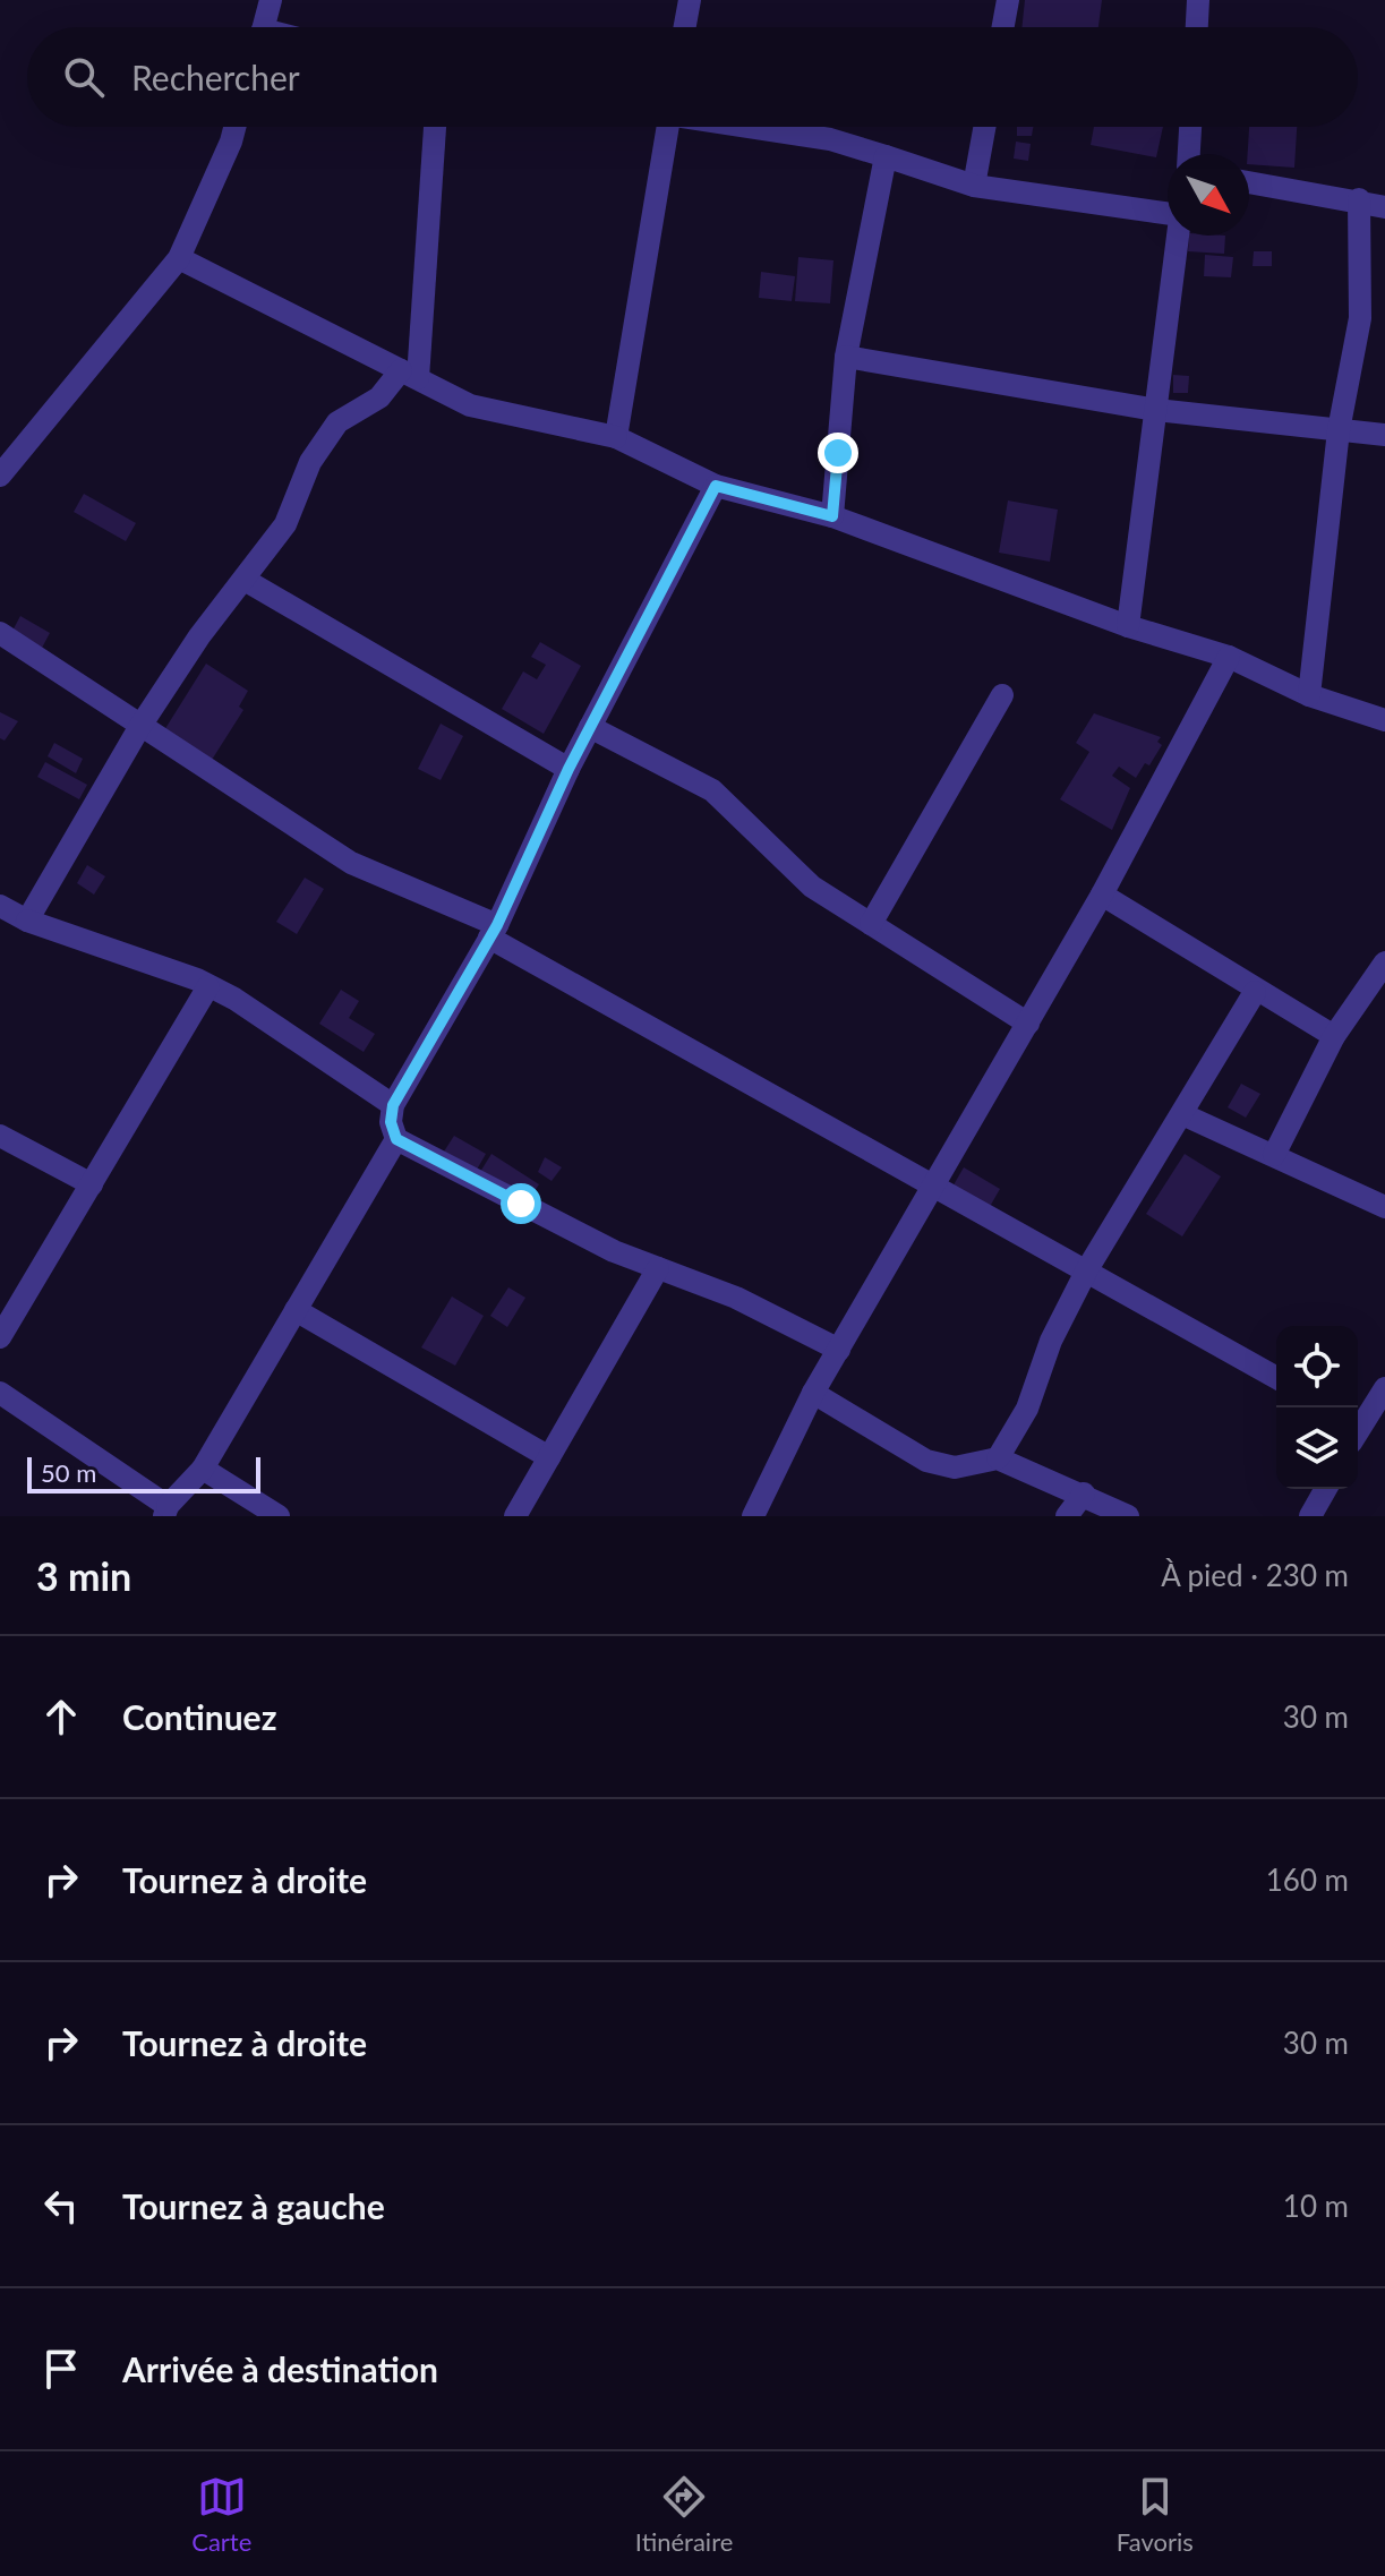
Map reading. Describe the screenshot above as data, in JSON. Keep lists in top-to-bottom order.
{
  "scale_bar": "50 m",
  "north": "bottom right",
  "page": {
    "search": "Rechercher",
    "scale": "50 m",
    "heading": ["3 min", "À pied · 230 m"],
    "list": [
      ["Continuez", "30 m"],
      ["Tournez à droite", "160 m"],
      ["Tournez à droite", "30 m"],
      ["Tournez à gauche", "10 m"],
      "Arrivée à destination"
    ],
    "nav": ["Carte", "Itinéraire", "Favoris"]
  }
}
